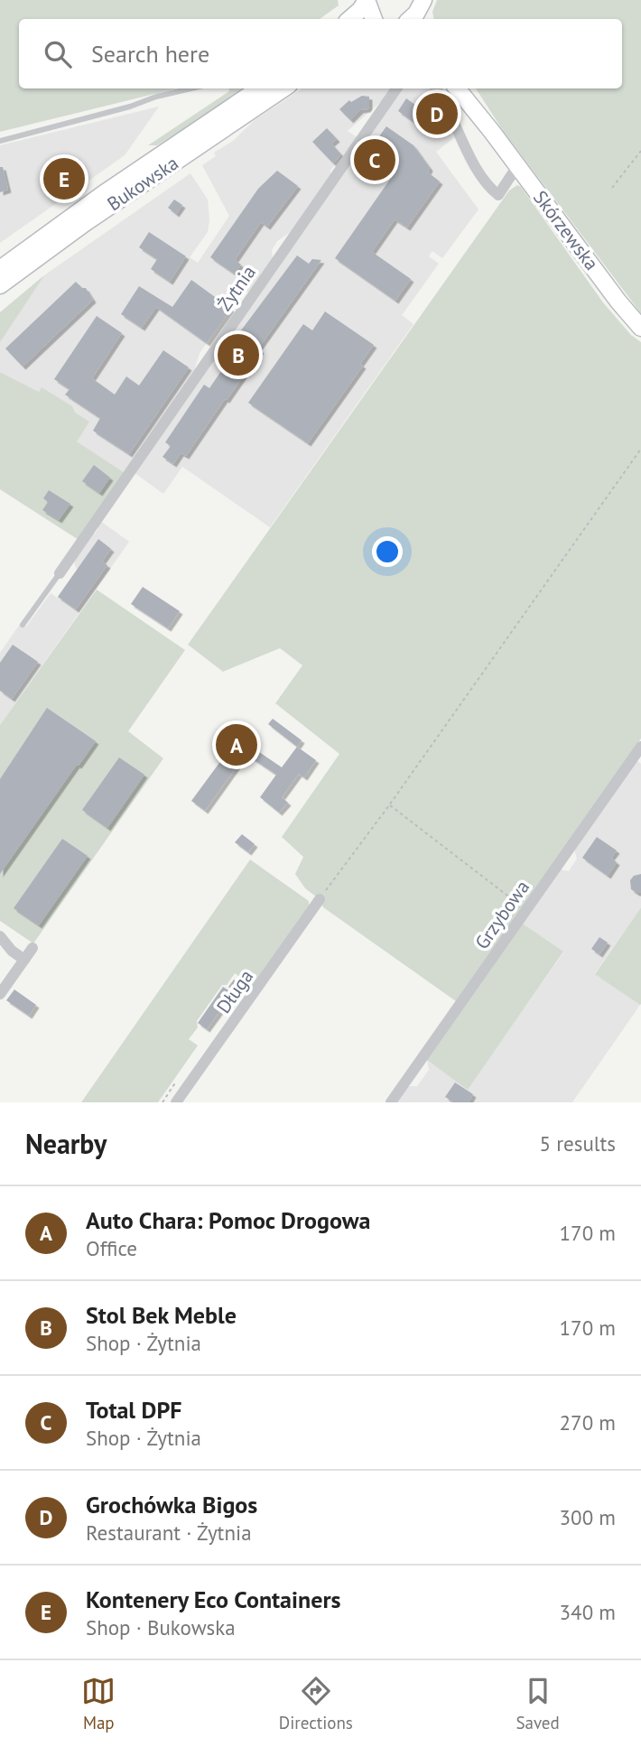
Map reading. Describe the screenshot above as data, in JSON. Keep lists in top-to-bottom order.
{
  "streets": {
    "main road": ["Bukowska", "Skórzewska"],
    "street": ["Żytnia", "Grzybowa", "Długa"]
  },
  "page": {
    "search": "Search here",
    "pins": [
      "D",
      "C",
      "E",
      "B",
      "A"
    ],
    "heading": ["Nearby", "5 results"],
    "list": [
      {
        "mark": "A",
        "name": "Auto Chara: Pomoc Drogowa",
        "note": "Office",
        "value": "170 m"
      },
      {
        "mark": "B",
        "name": "Stol Bek Meble",
        "note": "Shop · Żytnia",
        "value": "170 m"
      },
      {
        "mark": "C",
        "name": "Total DPF",
        "note": "Shop · Żytnia",
        "value": "270 m"
      },
      {
        "mark": "D",
        "name": "Grochówka Bigos",
        "note": "Restaurant · Żytnia",
        "value": "300 m"
      },
      {
        "mark": "E",
        "name": "Kontenery Eco Containers",
        "note": "Shop · Bukowska",
        "value": "340 m"
      }
    ],
    "nav": ["Map", "Directions", "Saved"]
  }
}
